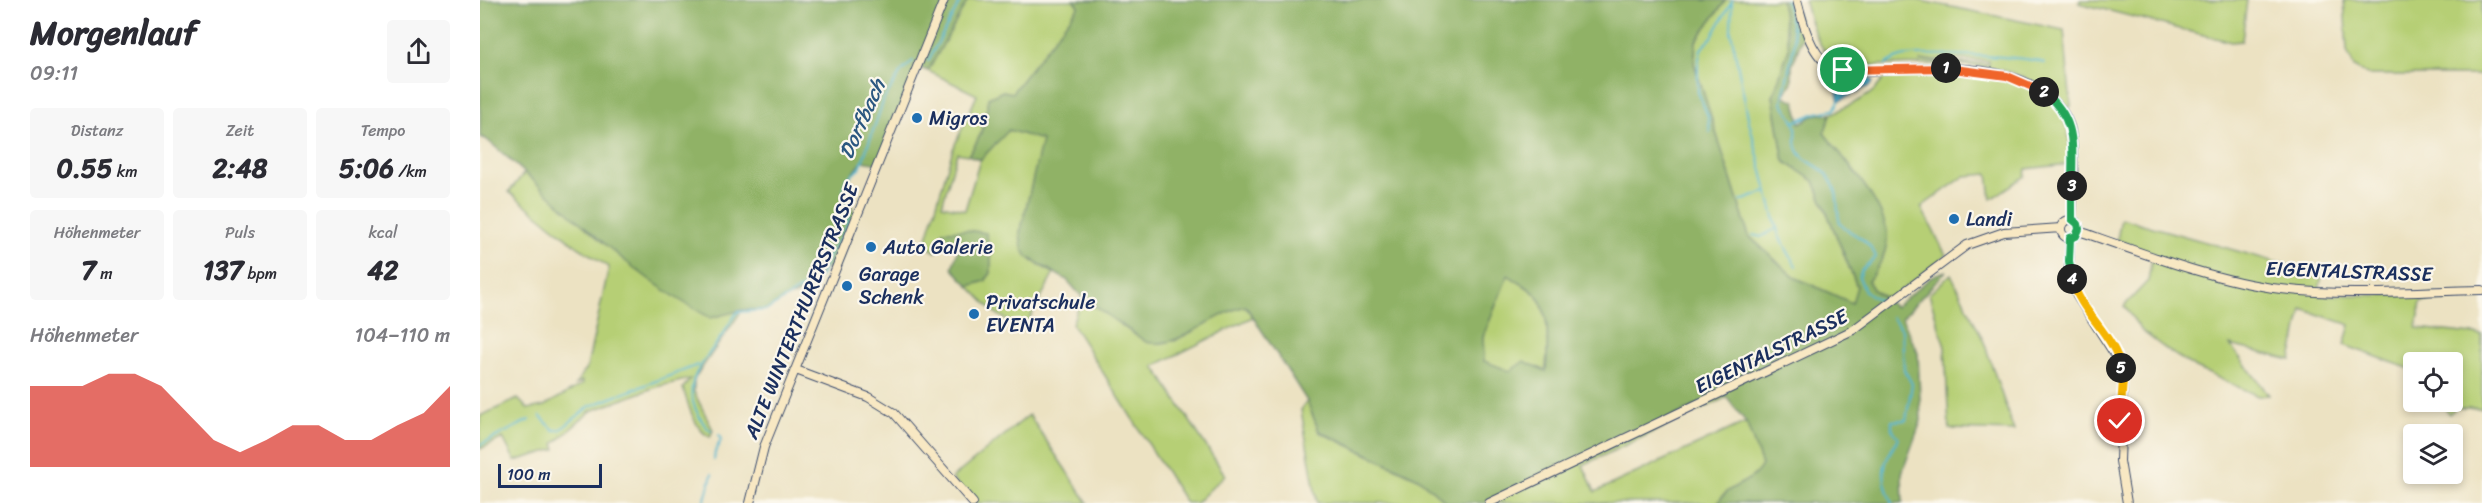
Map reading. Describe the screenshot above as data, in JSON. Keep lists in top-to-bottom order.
{
  "streets": {
    "street": ["EIGENTALSTRASSE", "ALTE WINTERTHURERSTRASSE"]
  },
  "water": ["Dorfbach"],
  "places": [
    "Migros",
    "Landi",
    "Auto Galerie",
    "Garage Schenk",
    "Privatschule EVENTA"
  ],
  "scale_bar": "100 m",
  "page": {
    "heading": ["Morgenlauf", "09:11"],
    "pins": [
      "1",
      "2",
      "3",
      "4",
      "5"
    ],
    "stats": [
      ["Distanz", "0.55 km"],
      ["Zeit", "2:48"],
      ["Tempo", "5:06 /km"],
      ["Höhenmeter", "7 m"],
      ["Puls", "137 bpm"],
      ["kcal", "42"]
    ],
    "chart": ["Höhenmeter", "104–110 m"],
    "scale": "100 m"
  }
}
